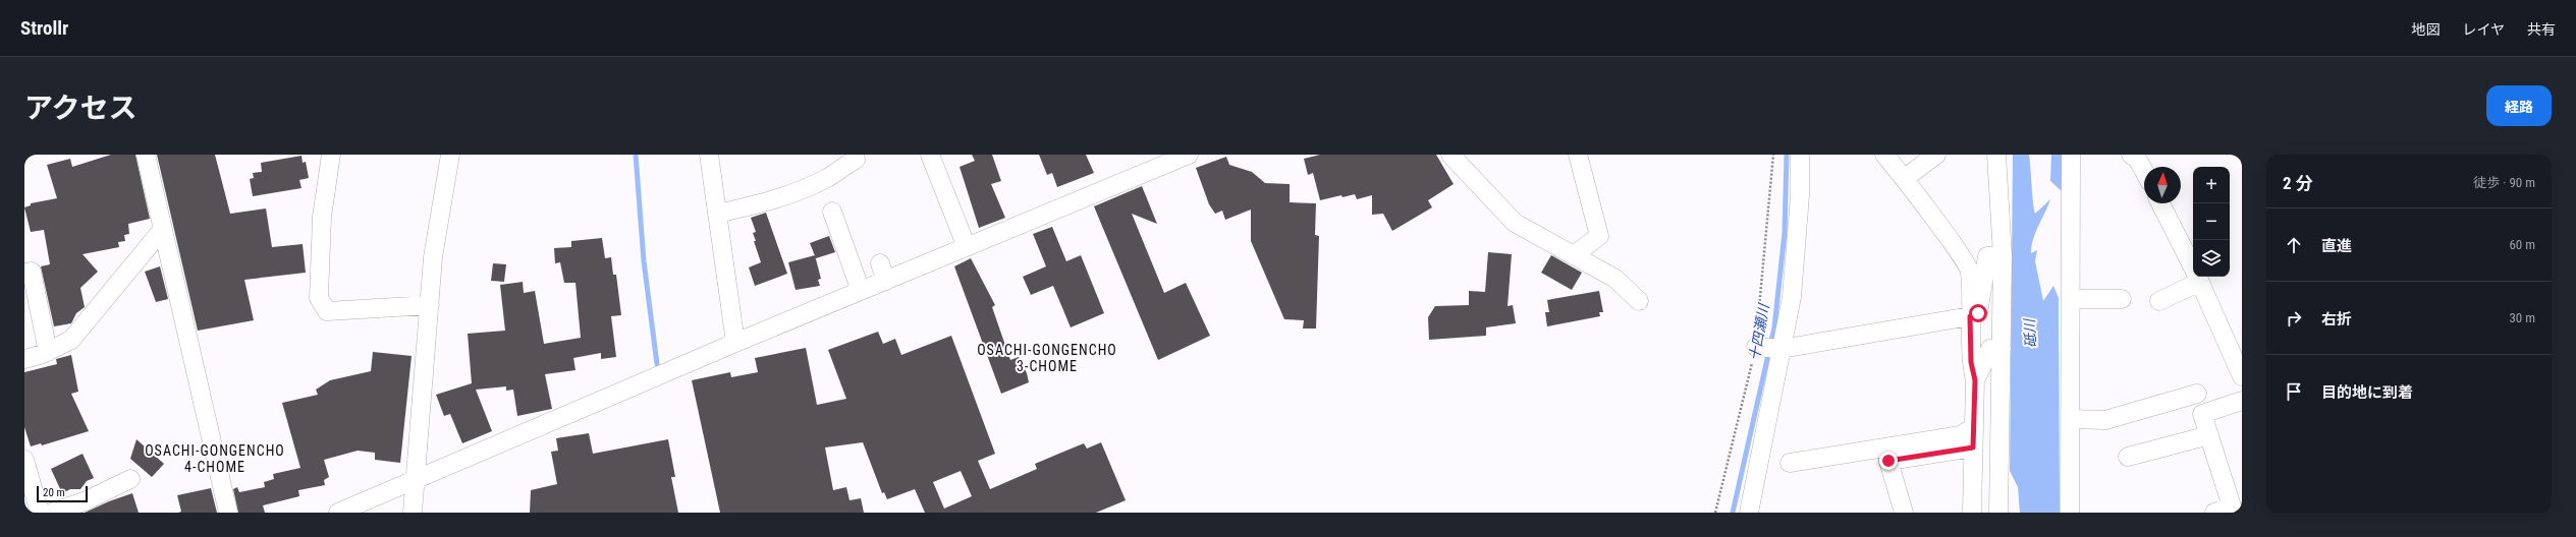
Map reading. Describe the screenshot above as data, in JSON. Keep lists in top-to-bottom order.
{
  "districts": ["OSACHI-GONGENCHO 3-CHOME", "OSACHI-GONGENCHO 4-CHOME"],
  "water": ["十四瀬川", "砥川"],
  "scale_bar": "20 m",
  "north": "top",
  "page": {
    "header": "Strollr",
    "nav": ["地図", "レイヤ", "共有"],
    "title": "アクセス",
    "buttons": "経路",
    "heading": ["2 分", "徒歩 · 90 m"],
    "map_buttons": ["+", "−"],
    "list": [
      ["直進", "60 m"],
      ["右折", "30 m"],
      "目的地に到着"
    ],
    "scale": "20 m"
  }
}
